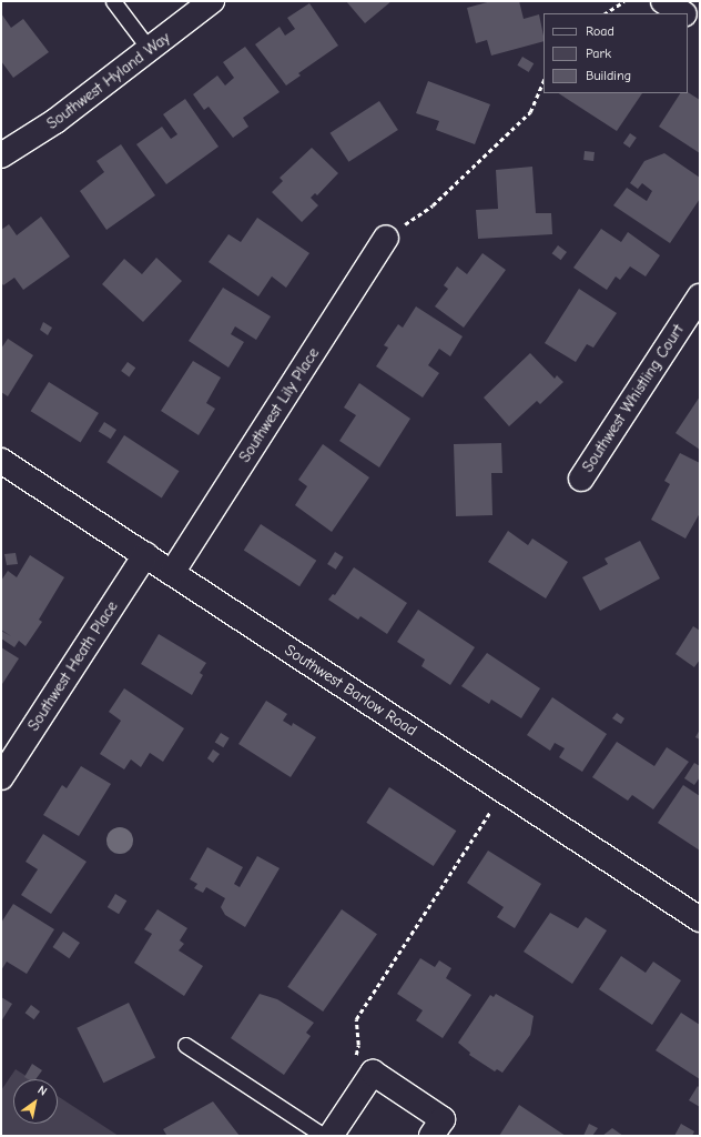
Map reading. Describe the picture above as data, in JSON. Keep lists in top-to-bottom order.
{
  "streets": {
    "street": [
      "Southwest Hyland Way",
      "Southwest Whistling Court",
      "Southwest Lily Place",
      "Southwest Heath Place",
      "Southwest Barlow Road"
    ]
  },
  "crossings": [
    ["Southwest Lily Place", "Southwest Barlow Road"],
    ["Southwest Heath Place", "Southwest Barlow Road"]
  ],
  "legend": ["Road", "Park", "Building"],
  "north": "top right"
}
